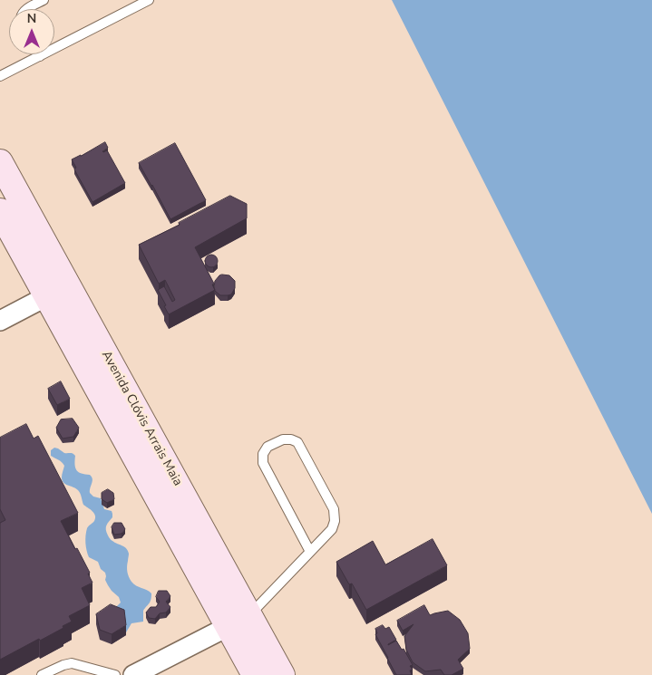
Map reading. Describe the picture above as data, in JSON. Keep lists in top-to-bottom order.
{
  "streets": {
    "main road": ["Avenida Clóvis Arrais Maia"]
  },
  "north": "top"
}
